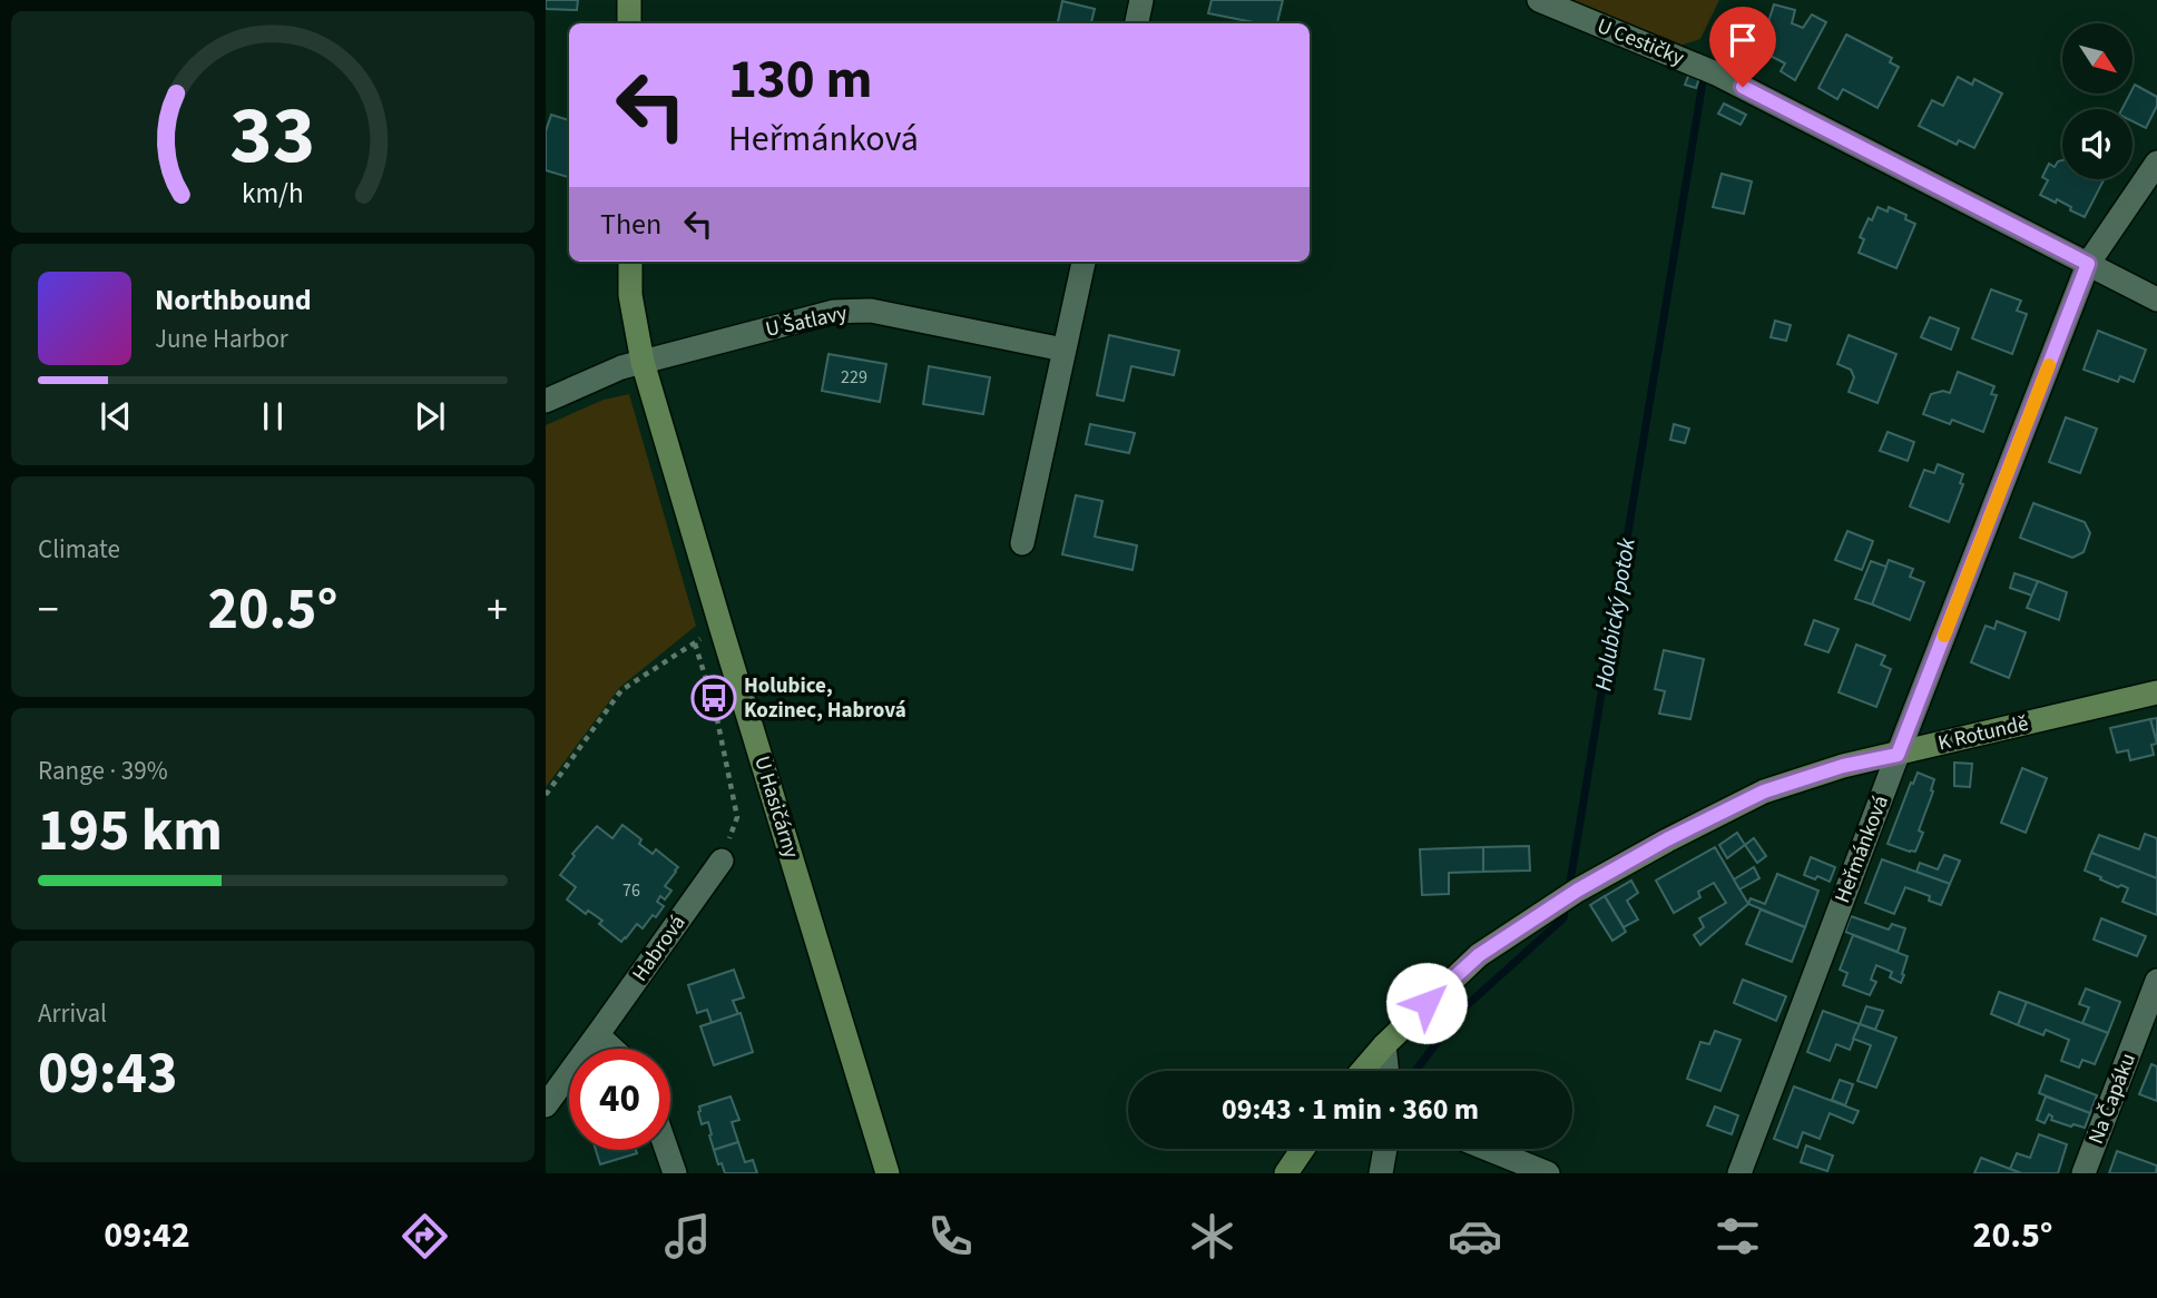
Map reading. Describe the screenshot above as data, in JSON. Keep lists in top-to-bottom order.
{
  "streets": {
    "street": [
      "U Cestičky",
      "U Šatlavy",
      "K Rotundě",
      "U Hasičárny",
      "Heřmánková",
      "Habrová",
      "Na Čapáku"
    ]
  },
  "crossings": [
    ["U Cestičky", "Heřmánková"],
    ["U Šatlavy", "U Hasičárny"],
    ["K Rotundě", "Heřmánková"]
  ],
  "water": ["Holubický potok"],
  "places": {
    "bus stop": ["Holubice, Kozinec, Habrová"]
  },
  "house_numbers": ["229", "76"],
  "north": "bottom right",
  "page": {
    "turn": ["130 m", "Heřmánková"],
    "then": "Then",
    "song": ["Northbound", "June Harbor"],
    "tile": [
      "Climate",
      ["Range · 39%", "195 km"],
      ["Arrival", "09:43"]
    ],
    "heat": ["−", "20.5°", "+"],
    "limit": "40",
    "trip": "09:43 · 1 min · 360 m",
    "tabs": ["09:42", "20.5°"],
    "gauge": ["33", "km/h"]
  }
}
